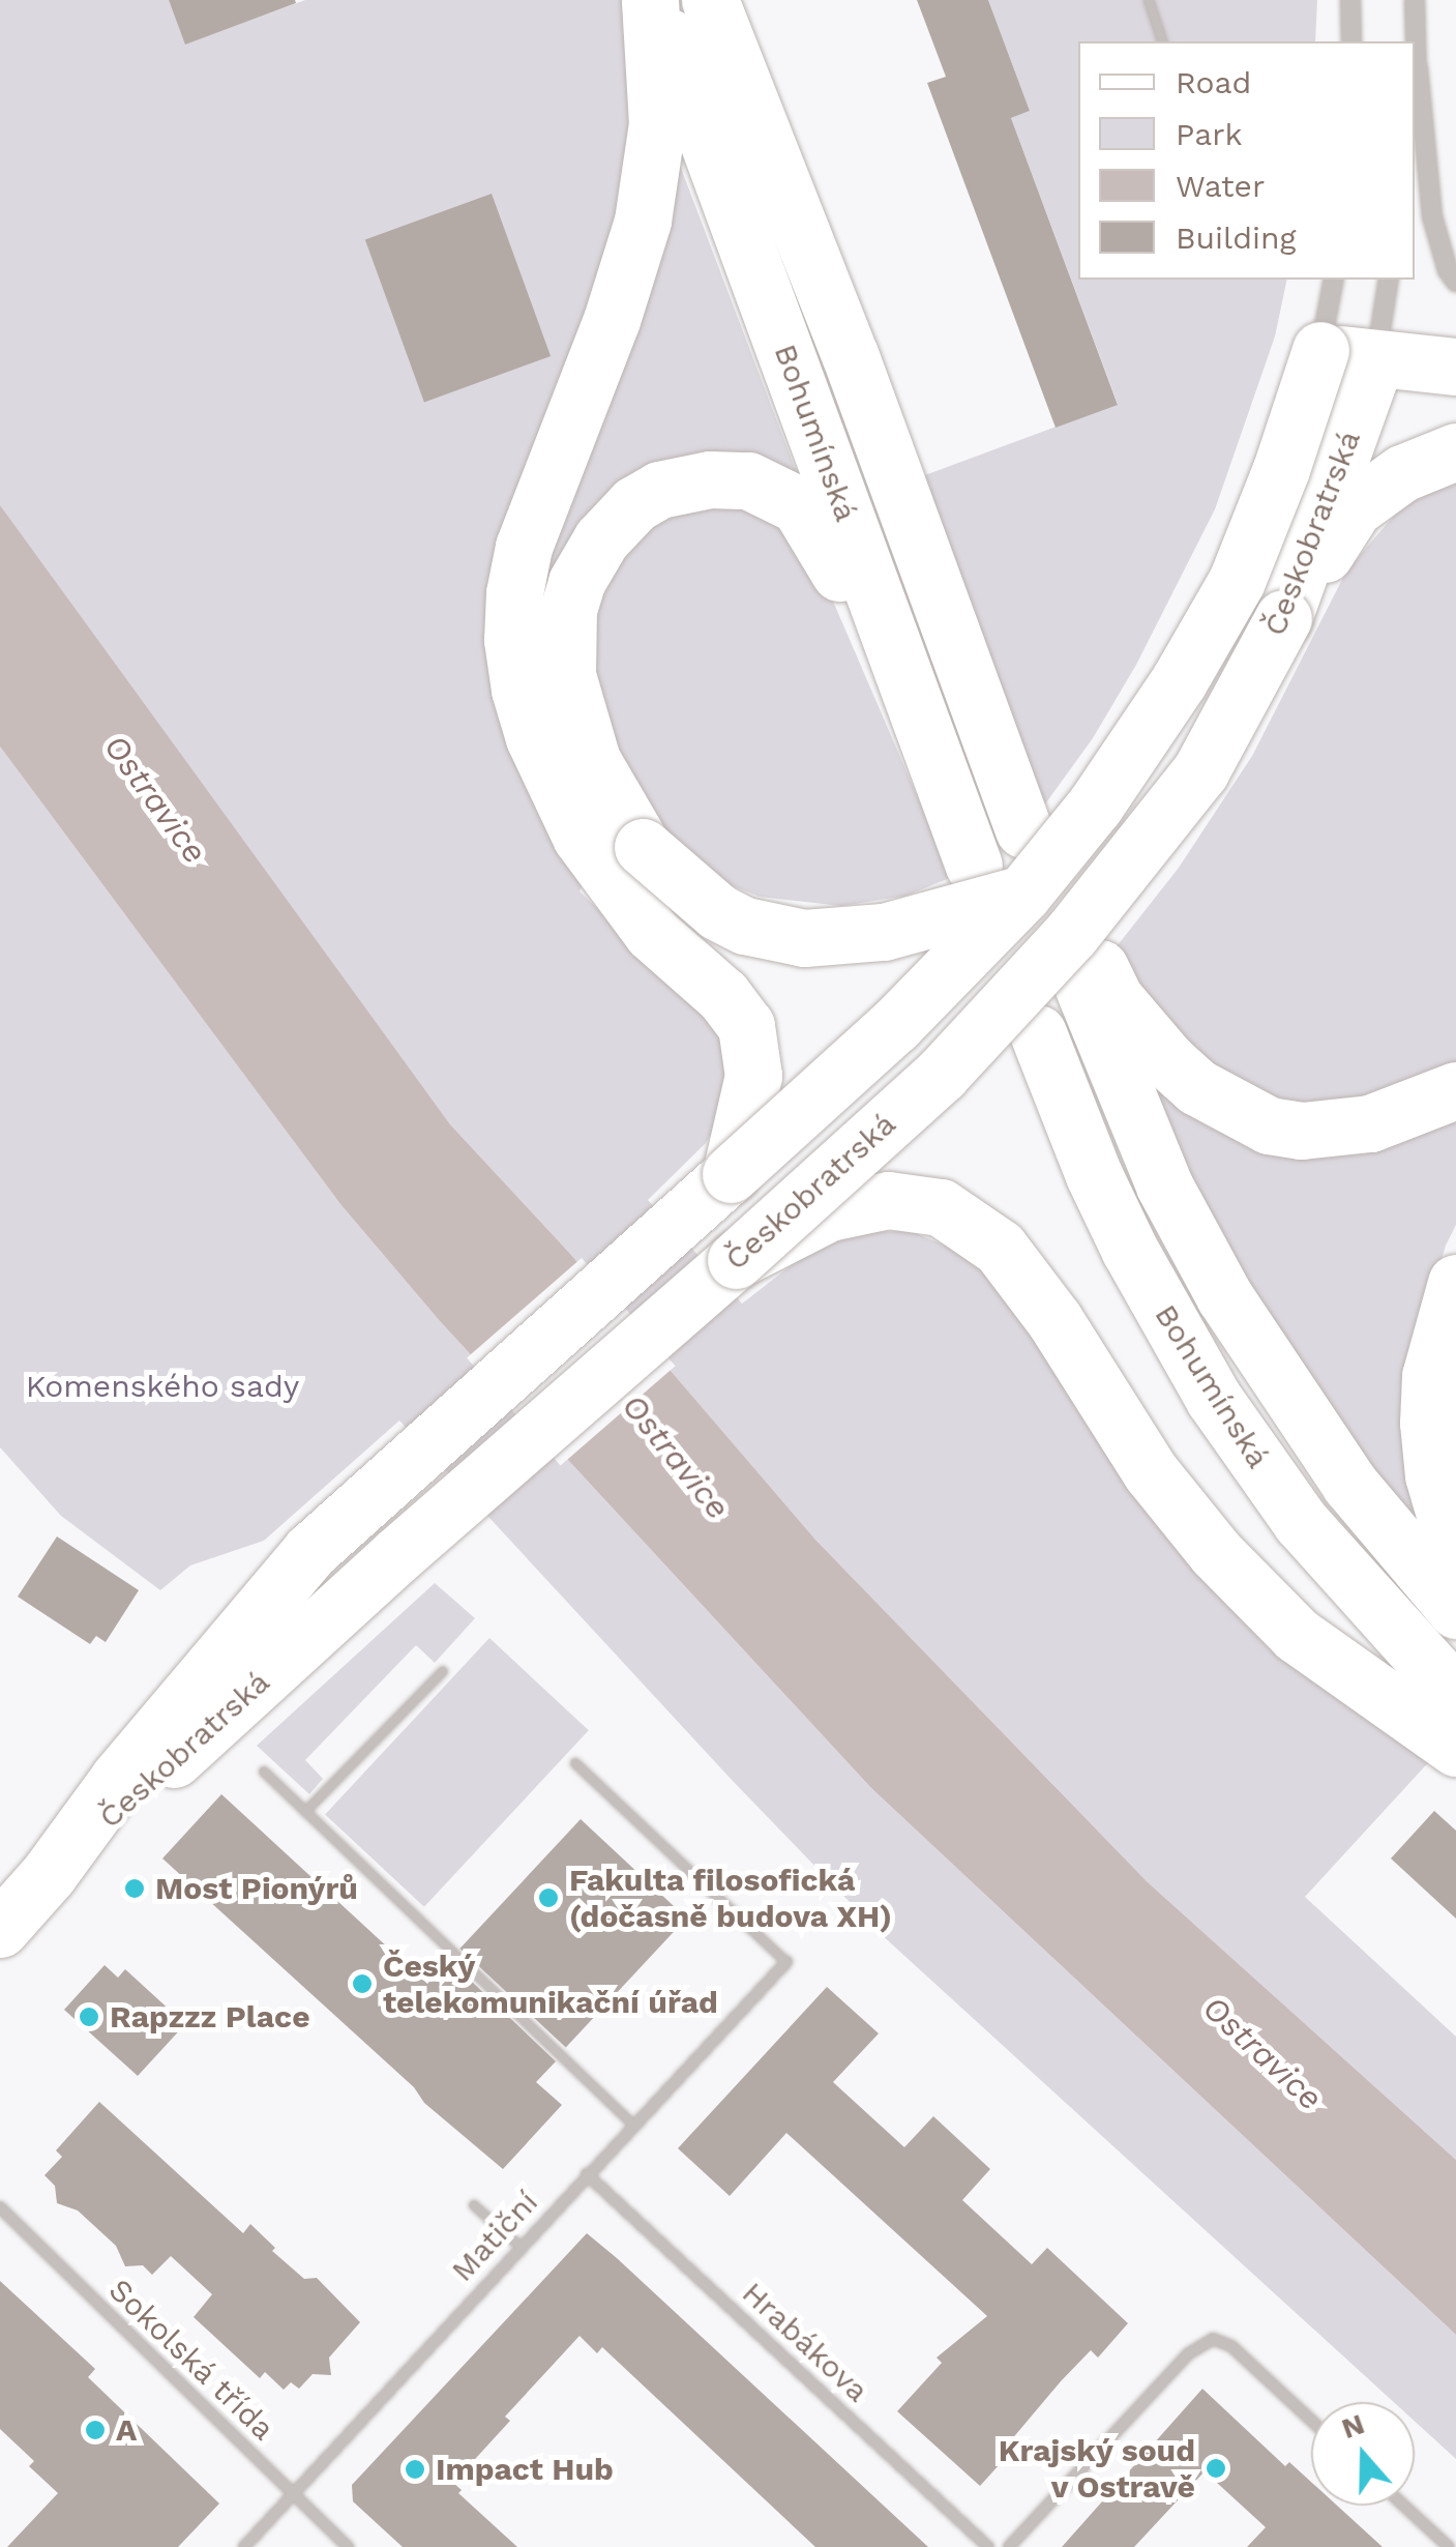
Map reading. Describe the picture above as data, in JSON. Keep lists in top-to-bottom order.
{
  "streets": {
    "main road": ["Bohumínská", "Českobratrská"],
    "street": ["Matiční", "Hrabákova", "Sokolská třída"]
  },
  "crossings": [
    ["Matiční", "Hrabákova"],
    ["Matiční", "Sokolská třída"]
  ],
  "water": ["Ostravice"],
  "parks": ["Komenského sady"],
  "places": [
    "Most Pionýrů",
    "Fakulta filosofická (dočasně budova XH)",
    "Český telekomunikační úřad",
    "Rapzzz Place",
    "A",
    "Krajský soud v Ostravě",
    "Impact Hub"
  ],
  "legend": [
    "Road",
    "Park",
    "Water",
    "Building"
  ],
  "north": "top"
}
